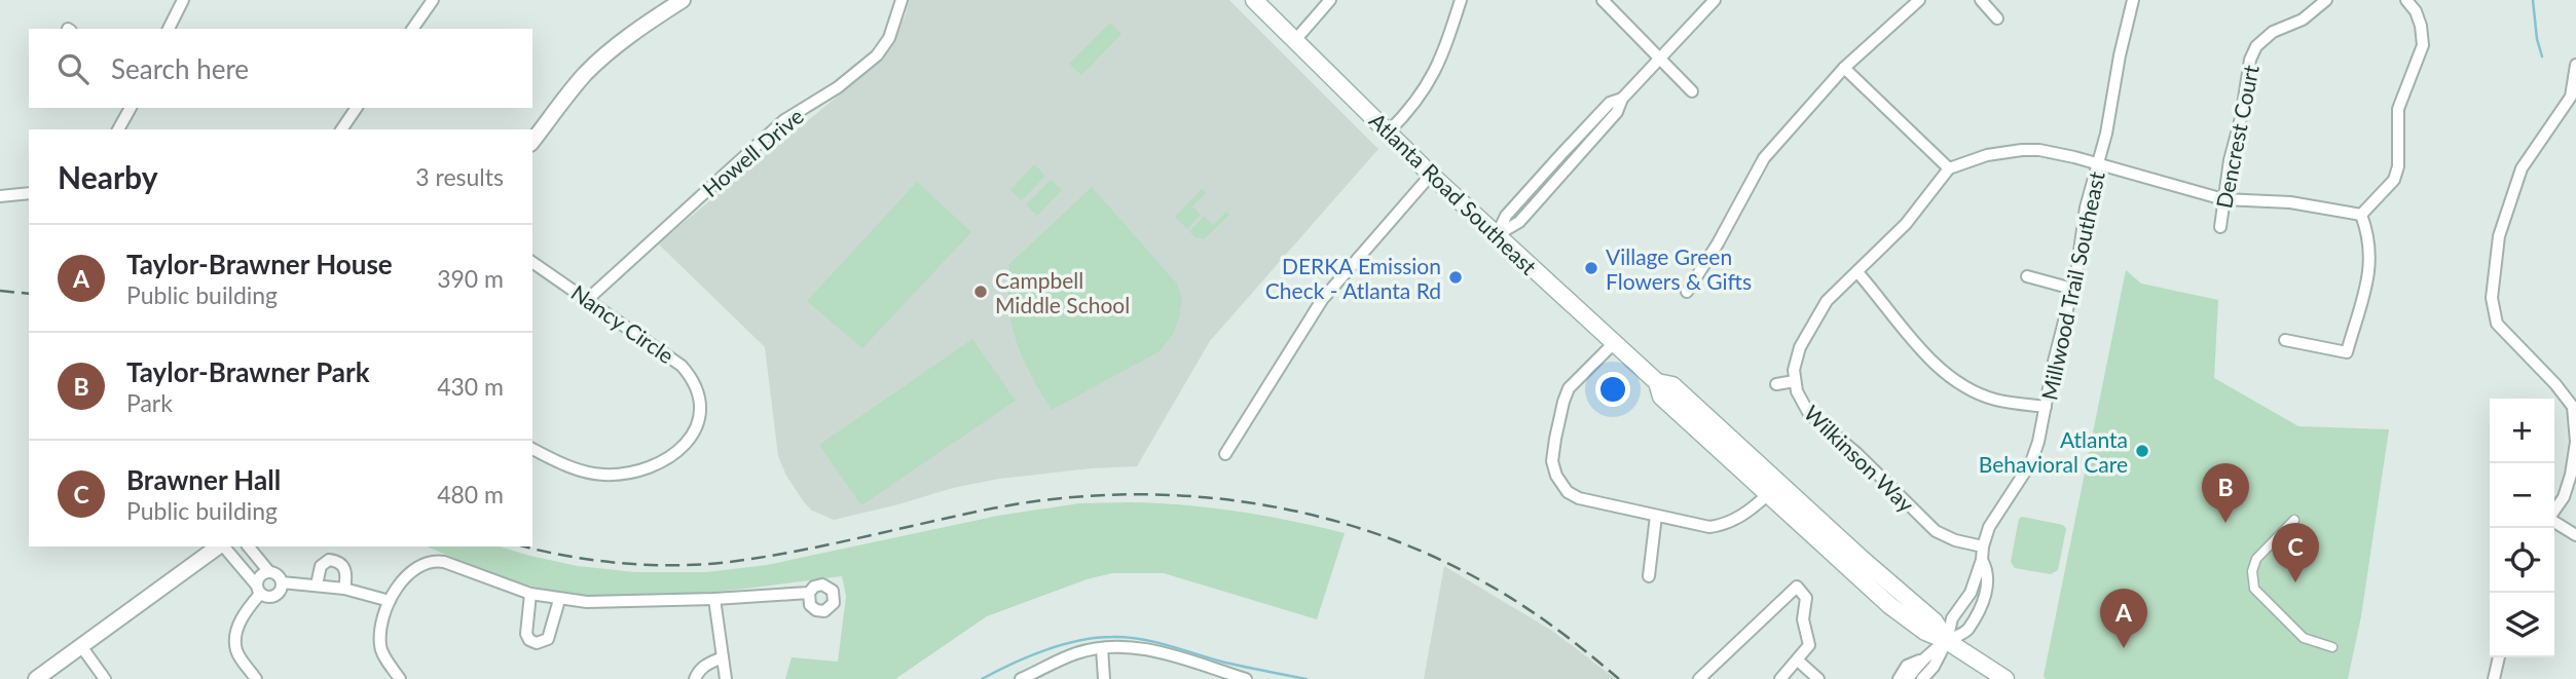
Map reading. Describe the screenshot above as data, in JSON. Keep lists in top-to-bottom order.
{
  "streets": {
    "main road": ["Atlanta Road Southeast"],
    "street": [
      "Dencrest Court",
      "Howell Drive",
      "Millwood Trail Southeast",
      "Nancy Circle",
      "Wilkinson Way"
    ]
  },
  "crossings": [
    ["Howell Drive", "Nancy Circle"],
    ["Atlanta Road Southeast", "Millwood Trail Southeast"],
    ["Millwood Trail Southeast", "Wilkinson Way"]
  ],
  "places": [
    "Village Green Flowers & Gifts",
    "DERKA Emission Check - Atlanta Rd",
    "Campbell Middle School",
    "Atlanta Behavioral Care"
  ],
  "page": {
    "search": "Search here",
    "heading": ["Nearby", "3 results"],
    "list": [
      {
        "mark": "A",
        "name": "Taylor-Brawner House",
        "note": "Public building",
        "value": "390 m"
      },
      {
        "mark": "B",
        "name": "Taylor-Brawner Park",
        "note": "Park",
        "value": "430 m"
      },
      {
        "mark": "C",
        "name": "Brawner Hall",
        "note": "Public building",
        "value": "480 m"
      }
    ],
    "map_buttons": ["+", "−"],
    "pins": ["B", "C", "A"]
  }
}
